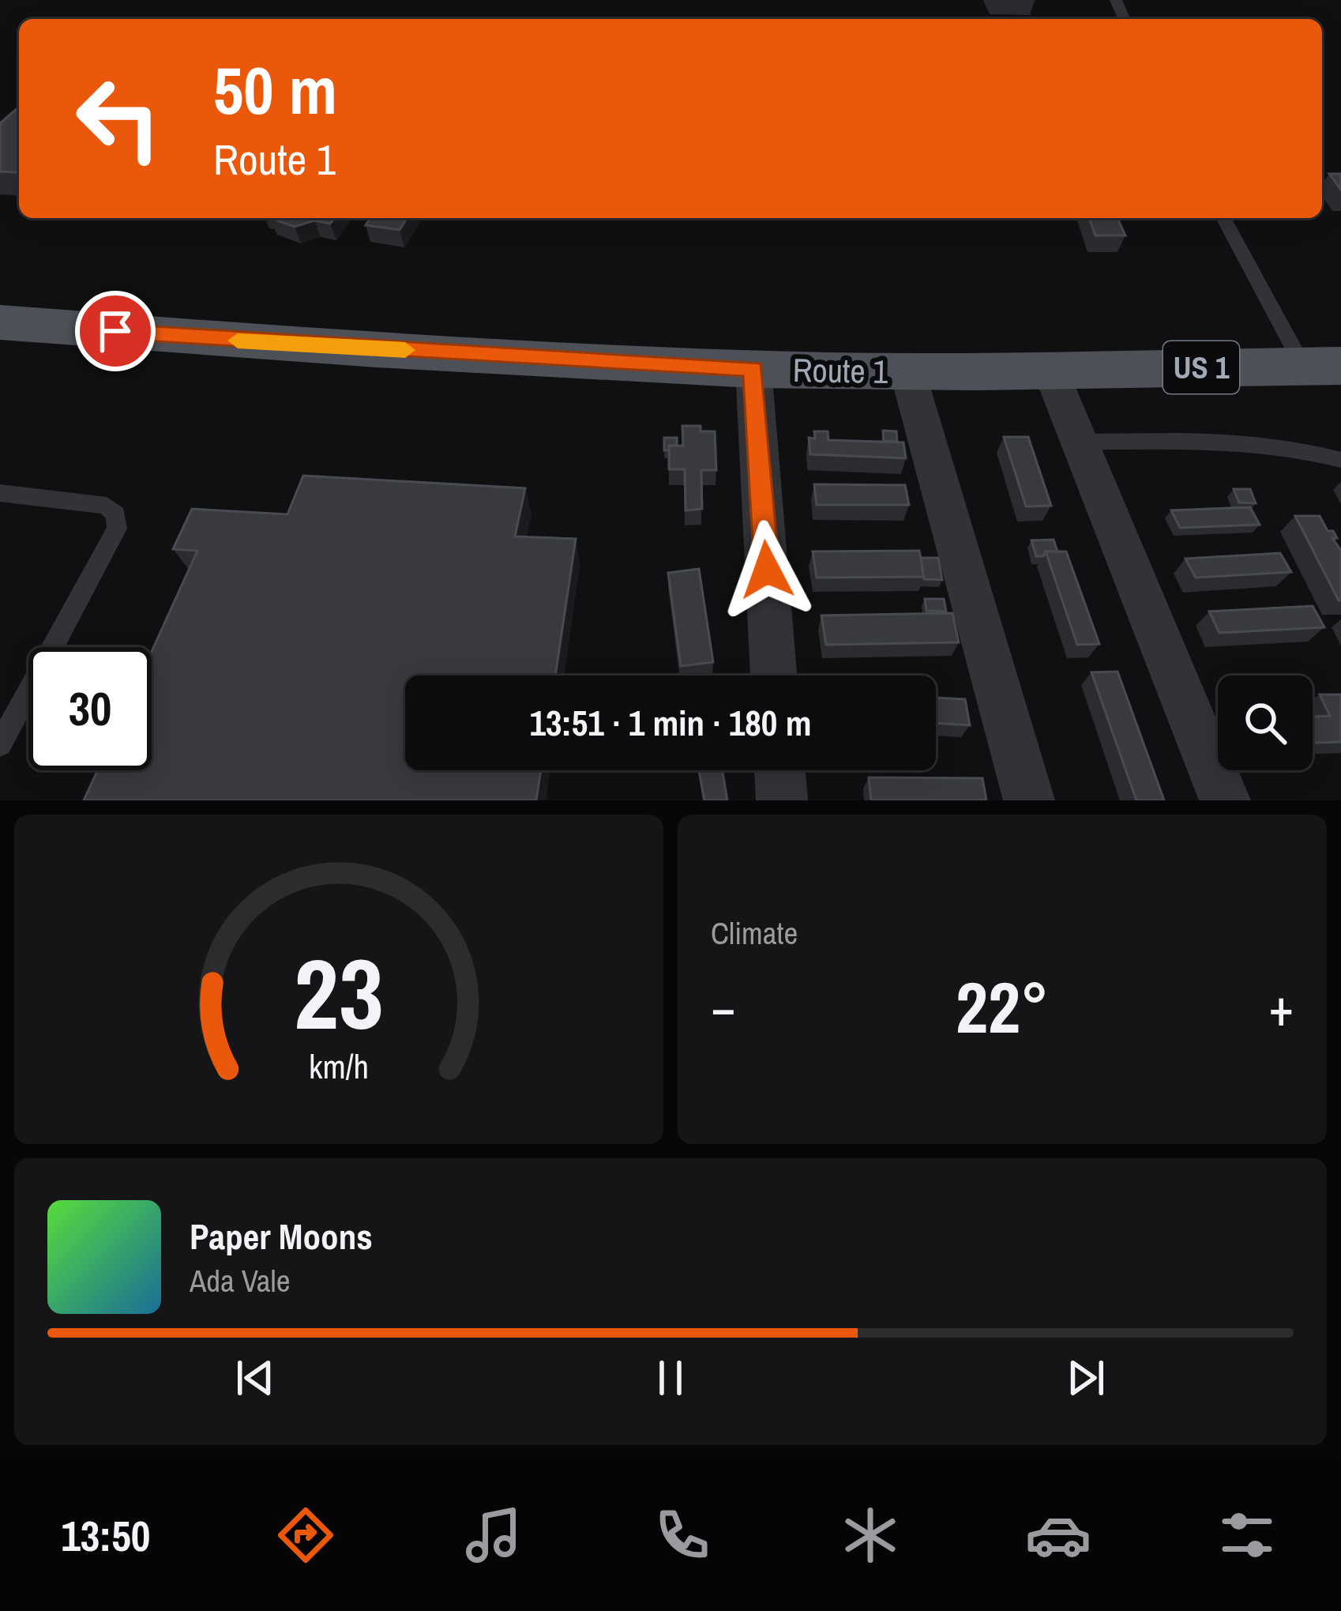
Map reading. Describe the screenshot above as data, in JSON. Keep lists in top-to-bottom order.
{
  "streets": {
    "main road": ["US 1", "Route 1"]
  },
  "page": {
    "turn": ["50 m", "Route 1"],
    "limit": "30",
    "trip": "13:51 · 1 min · 180 m",
    "tile": "Climate",
    "heat": ["−", "22°", "+"],
    "song": ["Paper Moons", "Ada Vale"],
    "tabs": "13:50",
    "gauge": ["23", "km/h"]
  }
}
